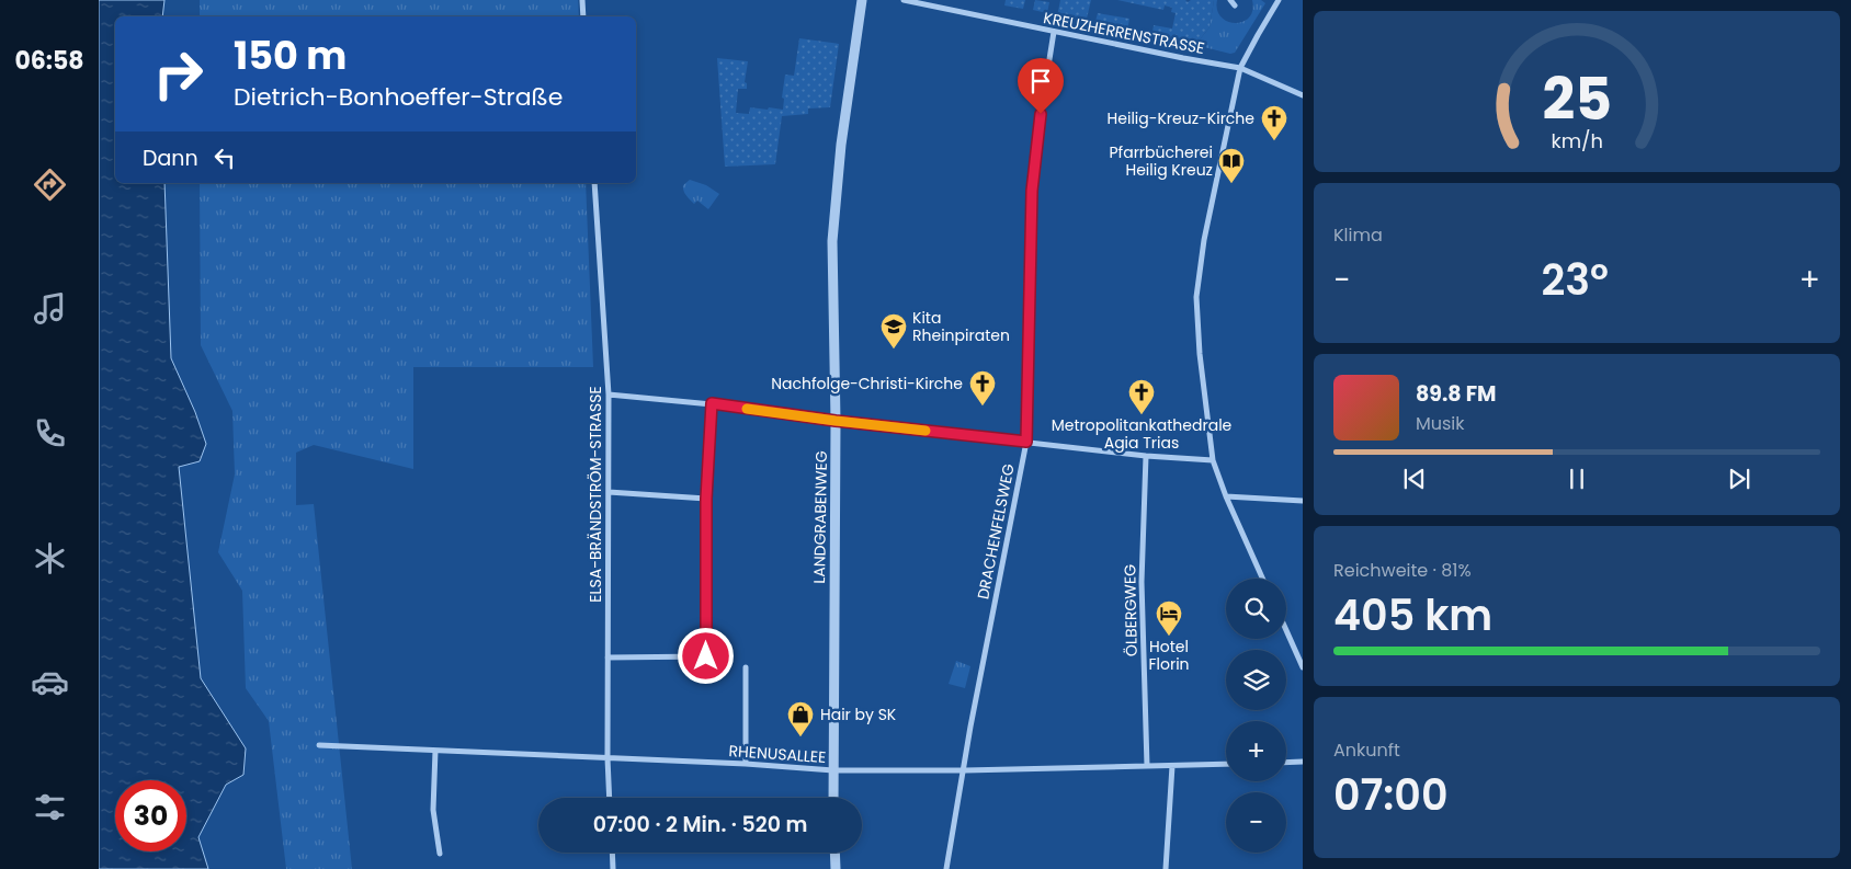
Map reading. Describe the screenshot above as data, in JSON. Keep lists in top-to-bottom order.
{
  "streets": {
    "street": [
      "KREUZHERRENSTRASSE",
      "ELSA-BRÄNDSTRÖM-STRASSE",
      "LANDGRABENWEG",
      "DRACHENFELSWEG",
      "ÖLBERGWEG",
      "RHENUSALLEE"
    ]
  },
  "crossings": [
    ["KREUZHERRENSTRASSE", "DRACHENFELSWEG"],
    ["ELSA-BRÄNDSTRÖM-STRASSE", "RHENUSALLEE"],
    ["LANDGRABENWEG", "RHENUSALLEE"],
    ["DRACHENFELSWEG", "RHENUSALLEE"],
    ["ÖLBERGWEG", "RHENUSALLEE"]
  ],
  "places": {
    "church": ["Heilig-Kreuz-Kirche", "Nachfolge-Christi-Kirche", "Metropolitankathedrale Agia Trias"],
    "library": ["Pfarrbücherei Heilig Kreuz"],
    "school or university": ["Kita Rheinpiraten"],
    "hotel": ["Hotel Florin"],
    "shop": ["Hair by SK"]
  },
  "page": {
    "tabs": "06:58",
    "turn": ["150 m", "Dietrich-Bonhoeffer-Straße"],
    "then": "Dann",
    "tile": [
      "Klima",
      ["Reichweite · 81%", "405 km"],
      ["Ankunft", "07:00"]
    ],
    "heat": ["−", "23°", "+"],
    "song": ["89.8 FM", "Musik"],
    "map_buttons": ["+", "−"],
    "limit": "30",
    "trip": "07:00 · 2 Min. · 520 m",
    "gauge": ["25", "km/h"]
  }
}
